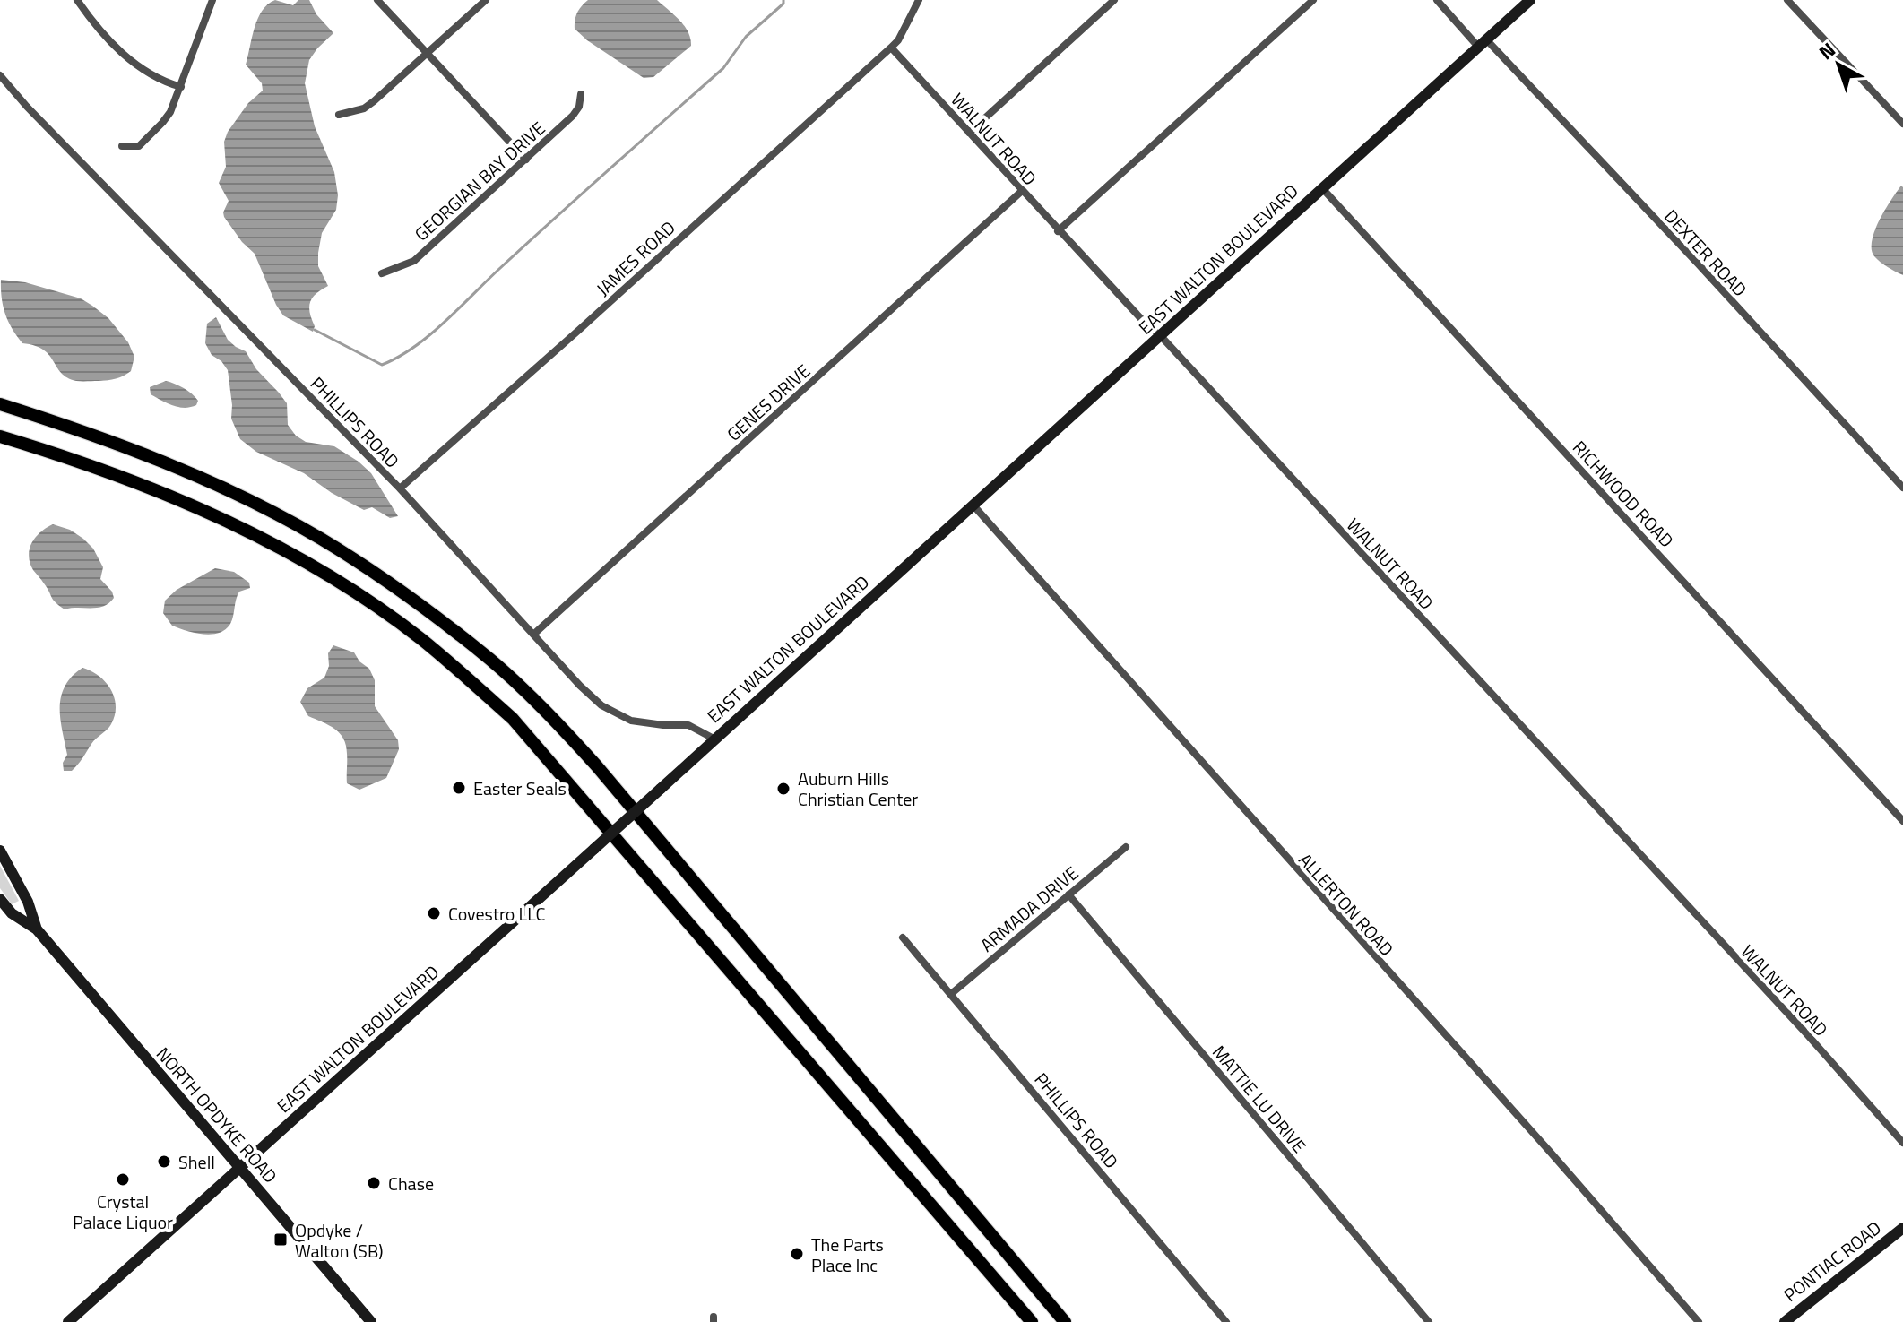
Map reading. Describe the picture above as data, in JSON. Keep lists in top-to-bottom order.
{
  "streets": {
    "main road": ["EAST WALTON BOULEVARD", "NORTH OPDYKE ROAD", "PONTIAC ROAD"],
    "street": [
      "WALNUT ROAD",
      "GEORGIAN BAY DRIVE",
      "DEXTER ROAD",
      "JAMES ROAD",
      "GENES DRIVE",
      "PHILLIPS ROAD",
      "RICHWOOD ROAD",
      "ALLERTON ROAD",
      "ARMADA DRIVE",
      "MATTIE LU DRIVE"
    ]
  },
  "crossings": [
    ["WALNUT ROAD", "JAMES ROAD"],
    ["WALNUT ROAD", "EAST WALTON BOULEVARD"],
    ["WALNUT ROAD", "GENES DRIVE"],
    ["DEXTER ROAD", "EAST WALTON BOULEVARD"],
    ["JAMES ROAD", "PHILLIPS ROAD"],
    ["EAST WALTON BOULEVARD", "PHILLIPS ROAD"],
    ["EAST WALTON BOULEVARD", "RICHWOOD ROAD"],
    ["EAST WALTON BOULEVARD", "ALLERTON ROAD"],
    ["EAST WALTON BOULEVARD", "NORTH OPDYKE ROAD"],
    ["GENES DRIVE", "PHILLIPS ROAD"],
    ["PHILLIPS ROAD", "ARMADA DRIVE"],
    ["ARMADA DRIVE", "MATTIE LU DRIVE"]
  ],
  "places": {
    "other": [
      "Easter Seals",
      "Auburn Hills Christian Center",
      "Covestro LLC",
      "Shell",
      "Crystal Palace Liquor",
      "Chase",
      "The Parts Place Inc"
    ],
    "transit": ["Opdyke / Walton (SB)"]
  },
  "north": "top left"
}
